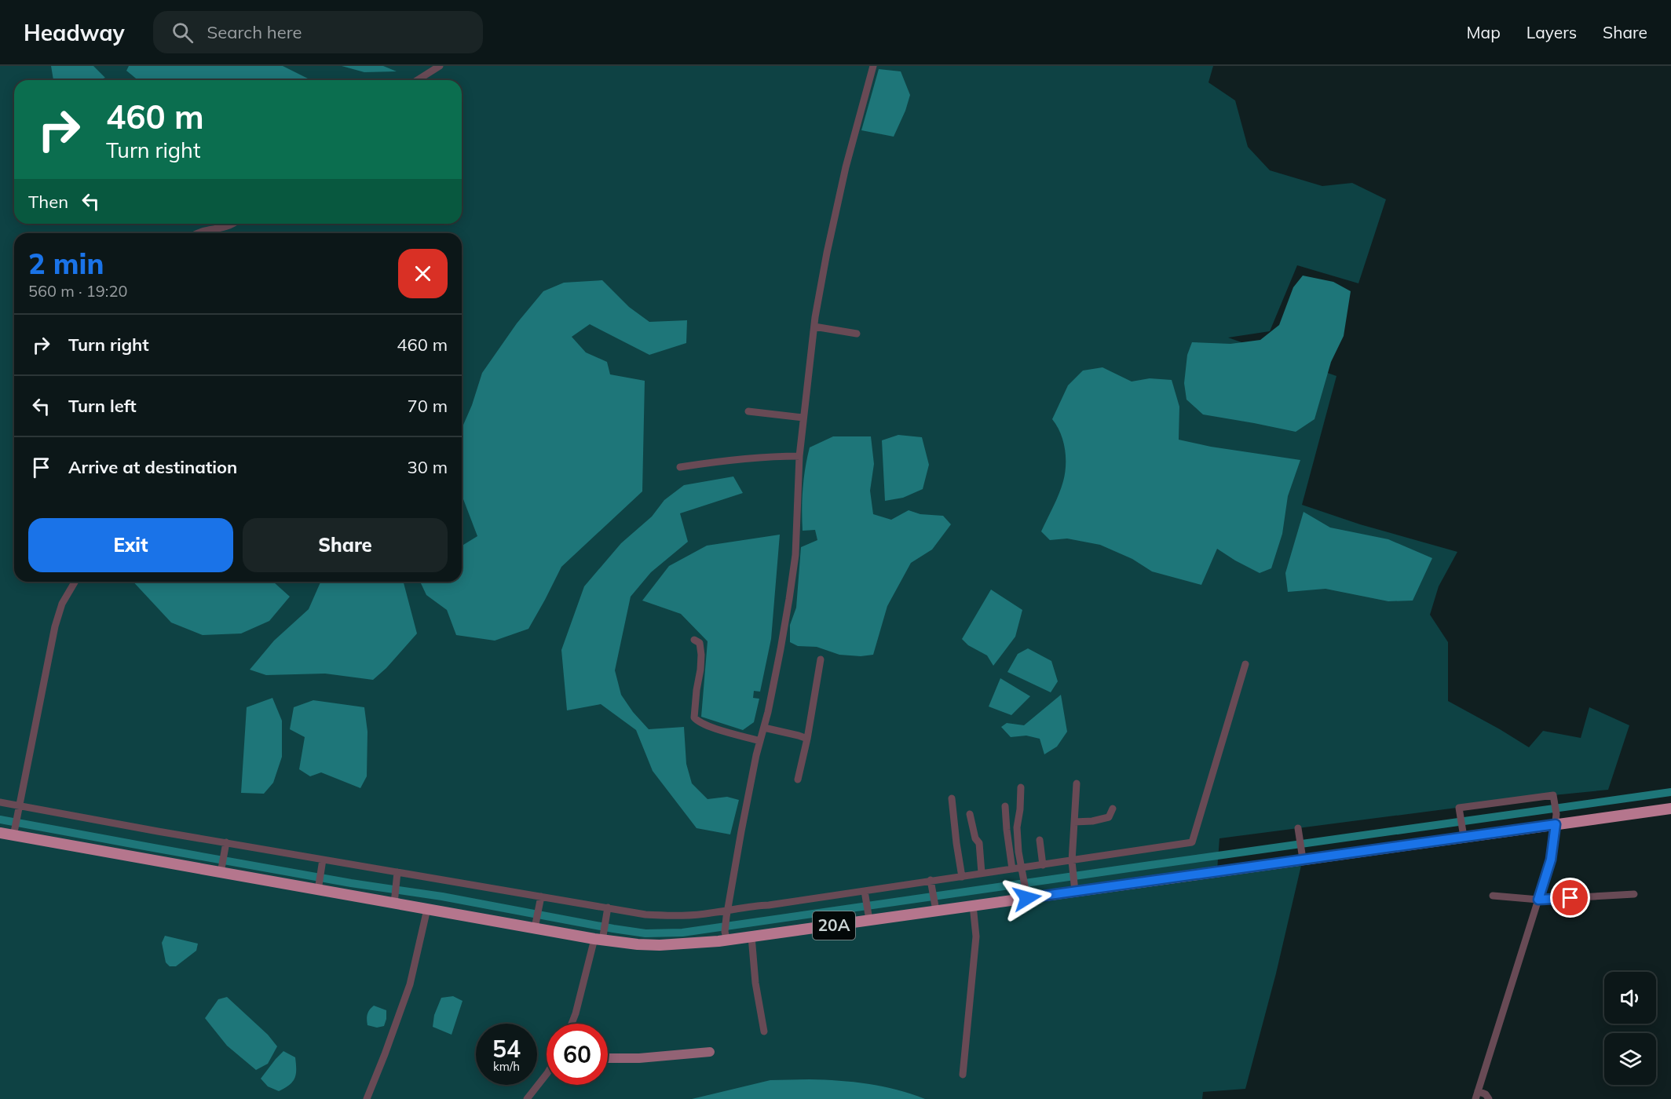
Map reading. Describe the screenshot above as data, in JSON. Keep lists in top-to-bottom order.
{
  "streets": {
    "main road": ["20A"]
  },
  "page": {
    "header": "Headway",
    "search": "Search here",
    "nav": ["Map", "Layers", "Share"],
    "turn": ["460 m", "Turn right"],
    "then": "Then",
    "heading": ["2 min", "560 m · 19:20"],
    "list": [
      {
        "name": "Turn right",
        "value": "460 m"
      },
      {
        "name": "Turn left",
        "value": "70 m"
      },
      {
        "name": "Arrive at destination",
        "value": "30 m"
      }
    ],
    "buttons": ["Exit", "Share"],
    "speed": "54 km/h",
    "limit": "60"
  }
}
